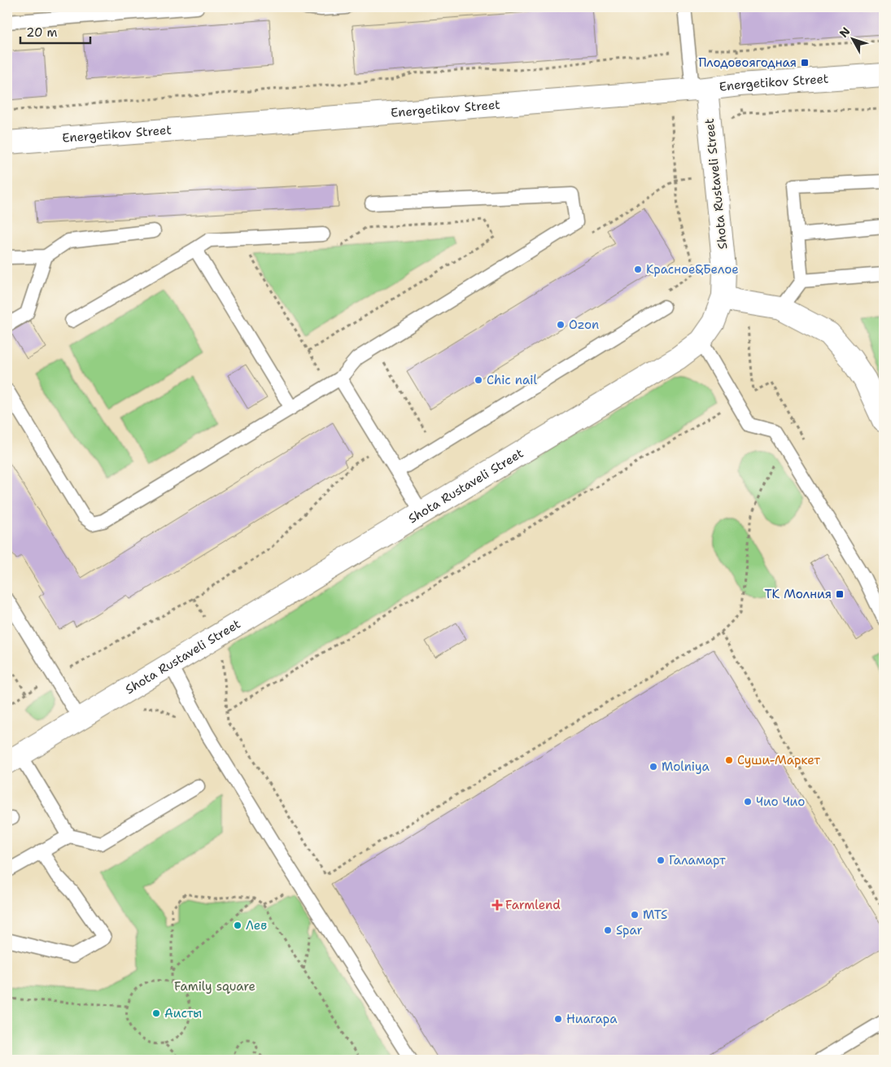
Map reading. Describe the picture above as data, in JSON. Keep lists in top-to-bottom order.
{
  "streets": {
    "street": ["Energetikov Street", "Shota Rustaveli Street"]
  },
  "crossings": [
    ["Energetikov Street", "Shota Rustaveli Street"]
  ],
  "parks": ["Family square"],
  "places": {
    "transit": ["Плодовоягодная", "ТК Молния"],
    "other": [
      "Красное&Белое",
      "Ozon",
      "Chic nail",
      "Суши-Маркет",
      "Molniya",
      "Чио Чио",
      "Галамарт",
      "MTS",
      "Лев",
      "Spar",
      "Аисты",
      "Ниагара"
    ],
    "health": ["Farmlend"]
  },
  "scale_bar": "20 m",
  "north": "top left"
}
